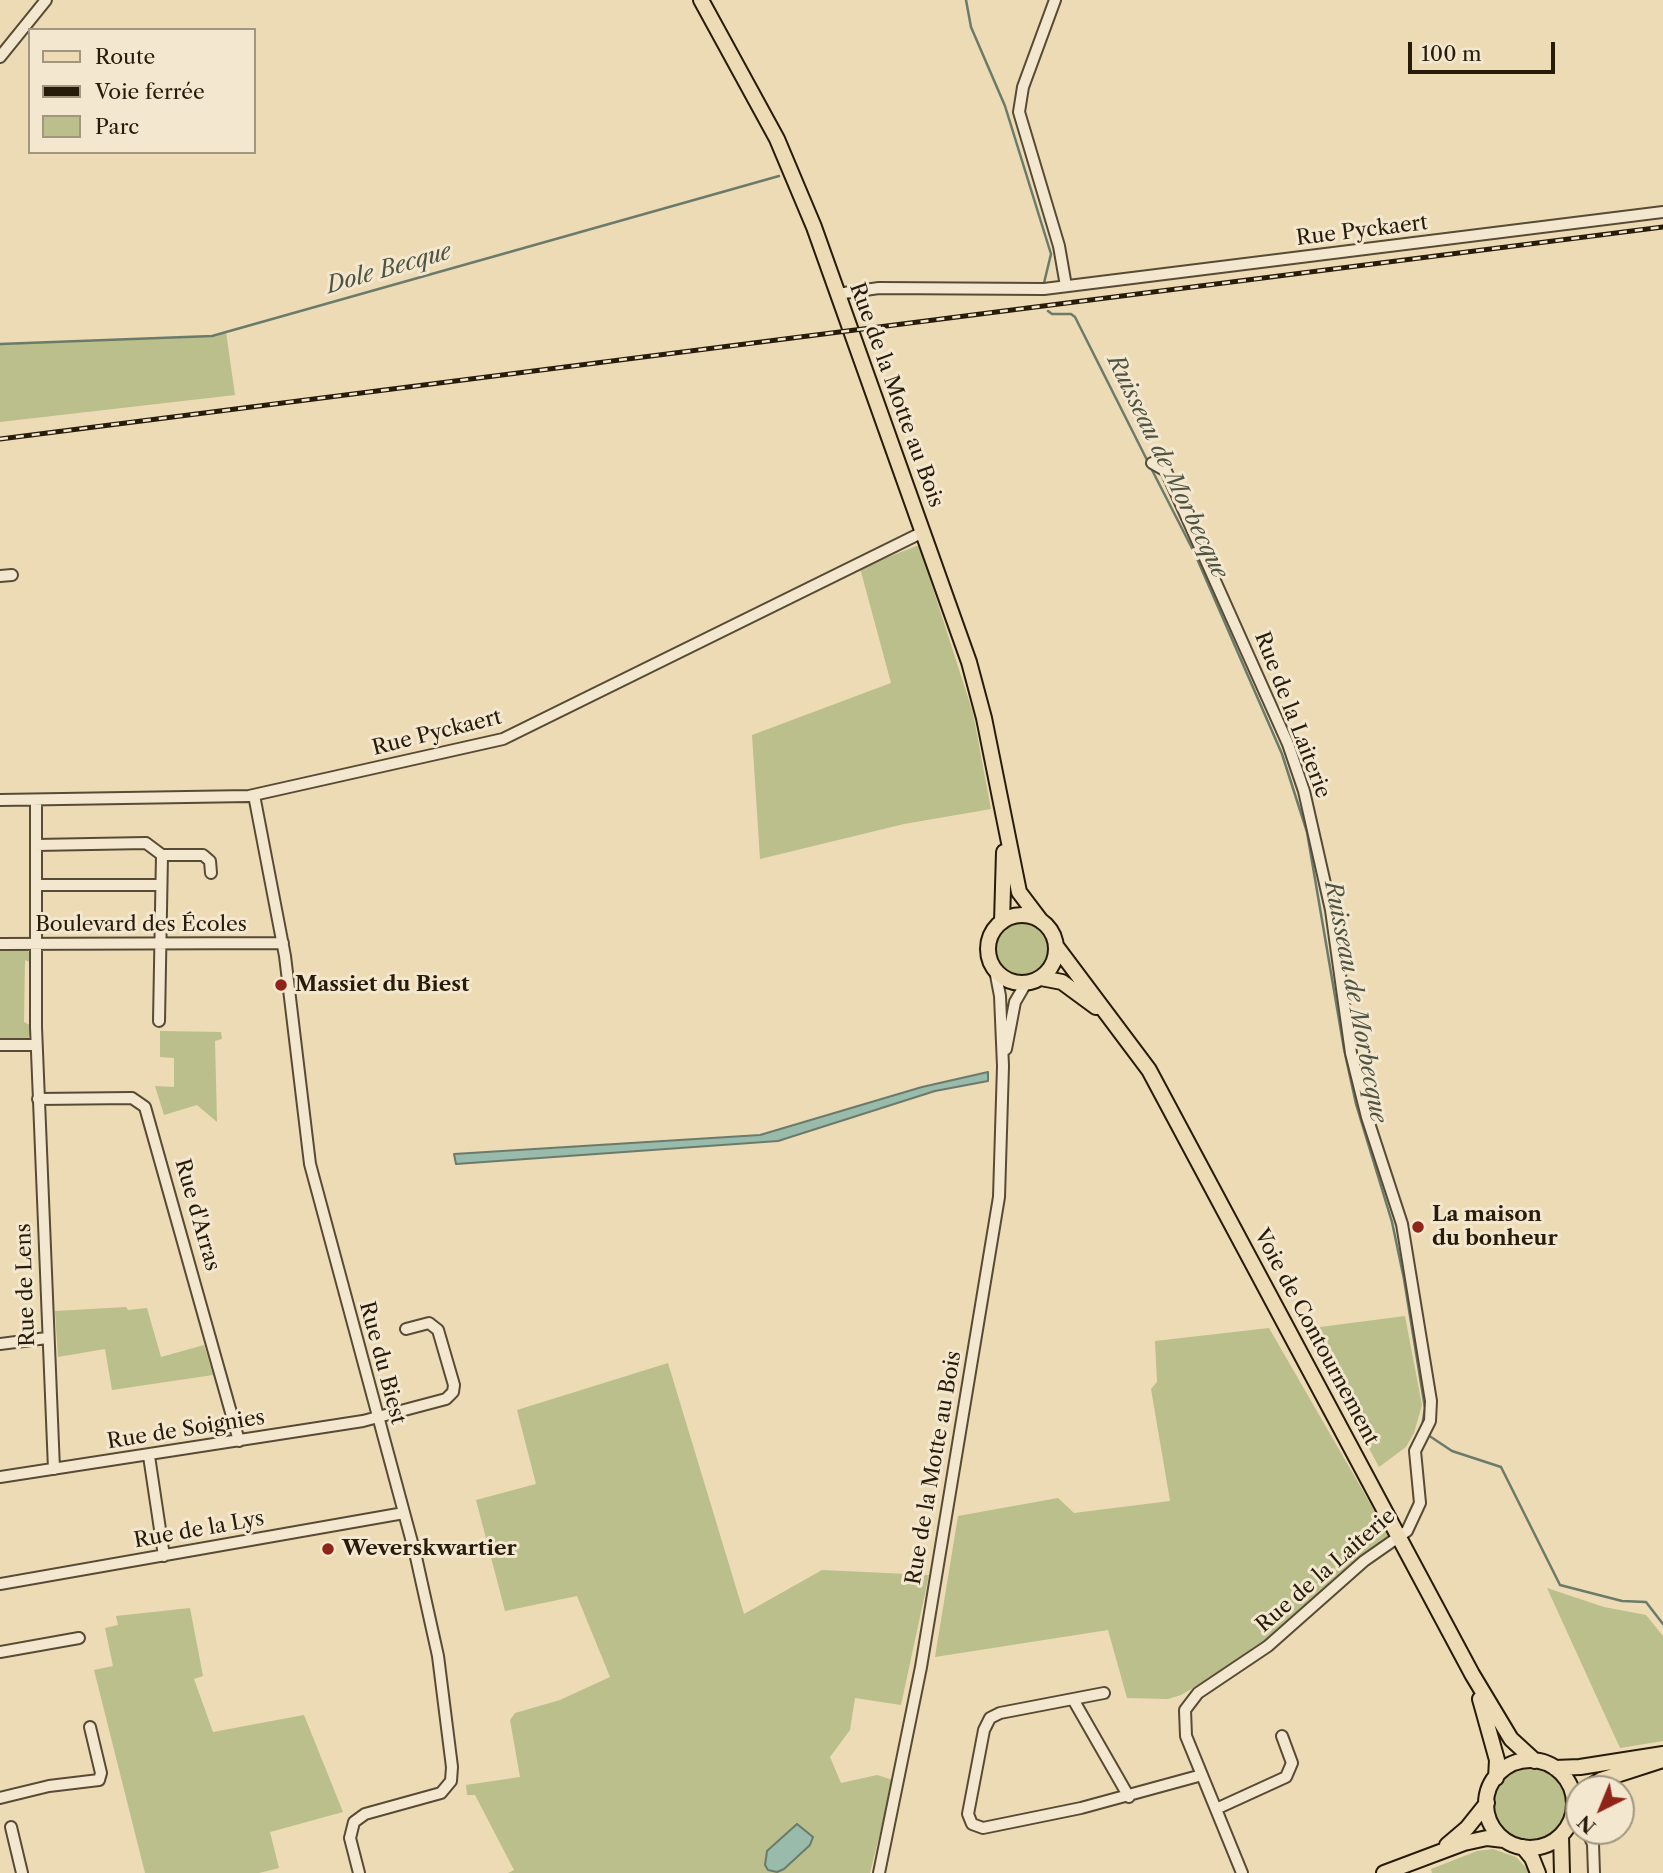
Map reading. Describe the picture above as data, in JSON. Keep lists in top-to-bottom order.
{
  "streets": {
    "main road": ["Rue de la Motte au Bois", "Voie de Contournement"],
    "street": [
      "Rue Pyckaert",
      "Rue de la Laiterie",
      "Boulevard des Écoles",
      "Rue d'Arras",
      "Rue de Lens",
      "Rue du Biest",
      "Rue de Soignies",
      "Rue de la Lys"
    ]
  },
  "crossings": [
    ["Rue Pyckaert", "Rue de la Motte au Bois"],
    ["Rue Pyckaert", "Rue de Lens"],
    ["Rue Pyckaert", "Rue du Biest"],
    ["Rue de la Laiterie", "Voie de Contournement"],
    ["Boulevard des Écoles", "Rue de Lens"],
    ["Boulevard des Écoles", "Rue du Biest"],
    ["Rue d'Arras", "Rue de Lens"],
    ["Rue d'Arras", "Rue de Soignies"],
    ["Rue de Lens", "Rue de Soignies"],
    ["Rue du Biest", "Rue de Soignies"],
    ["Rue du Biest", "Rue de la Lys"]
  ],
  "water": ["Dole Becque", "Ruisseau de Morbecque"],
  "places": ["Massiet du Biest", "La maison du bonheur", "Weverskwartier"],
  "legend": ["Route", "Voie ferrée", "Parc"],
  "scale_bar": "100 m",
  "north": "bottom left"
}
